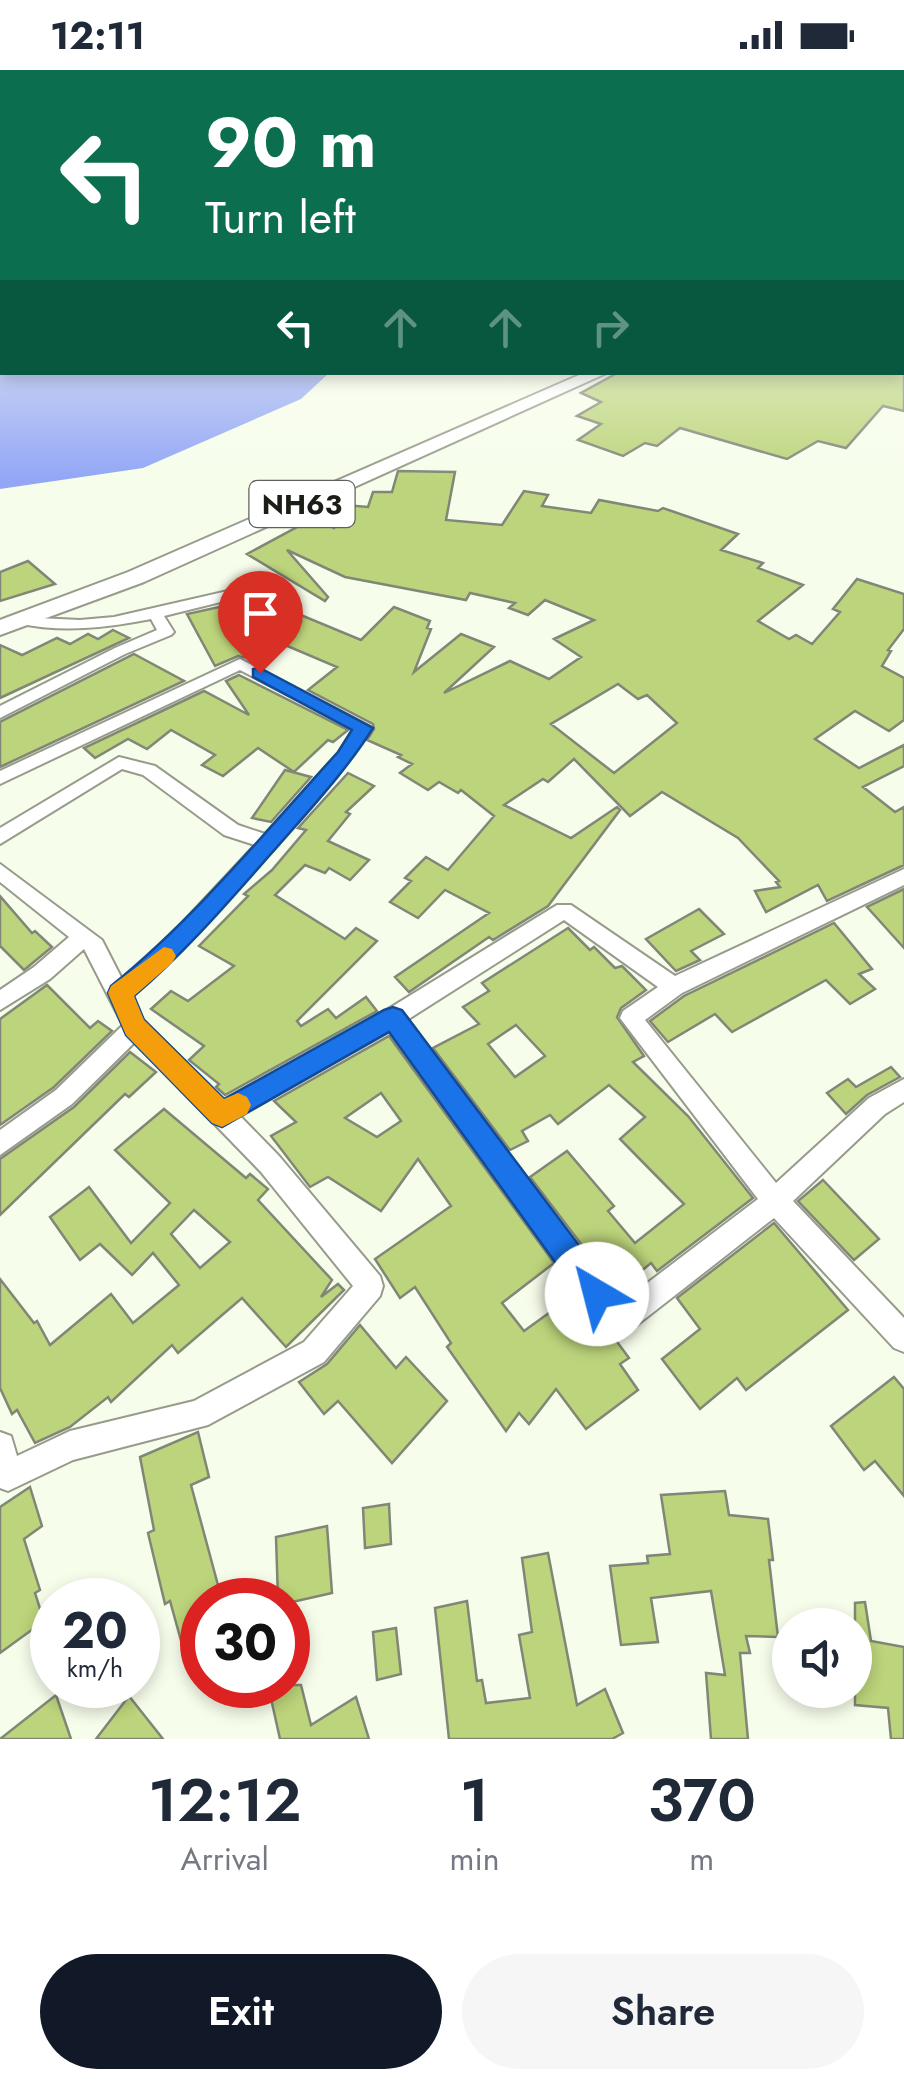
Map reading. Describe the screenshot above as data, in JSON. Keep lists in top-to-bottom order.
{
  "streets": {
    "highway": ["NH63"]
  },
  "page": {
    "status": "12:11",
    "turn": ["90 m", "Turn left"],
    "speed": "20 km/h",
    "limit": "30",
    "eta": [
      "12:12",
      "Arrival",
      "1",
      "min",
      "370",
      "m"
    ],
    "buttons": ["Exit", "Share"]
  }
}
